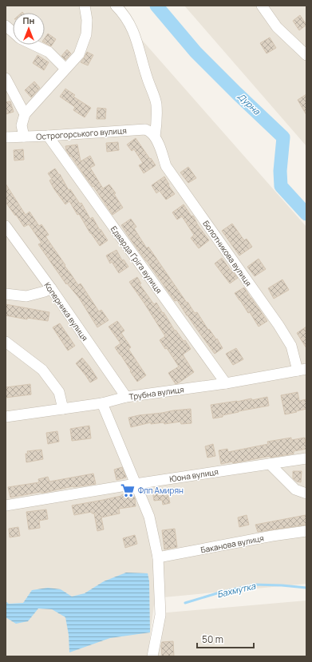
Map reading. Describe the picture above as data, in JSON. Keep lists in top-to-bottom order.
{
  "streets": {
    "street": [
      "Острогорського вулиця",
      "Болотникова вулиця",
      "Едварда Ґріґа вулиця",
      "Коперника вулиця",
      "Трубна вулиця",
      "Юона вулиця",
      "Баканова вулиця"
    ]
  },
  "crossings": [
    ["Острогорського вулиця", "Болотникова вулиця"],
    ["Острогорського вулиця", "Едварда Ґріґа вулиця"],
    ["Болотникова вулиця", "Трубна вулиця"],
    ["Едварда Ґріґа вулиця", "Трубна вулиця"],
    ["Коперника вулиця", "Трубна вулиця"]
  ],
  "water": ["Дурна", "Бахмутка"],
  "places": {
    "supermarket": ["Флп Амирян"]
  },
  "scale_bar": "50 m",
  "north": "top"
}
